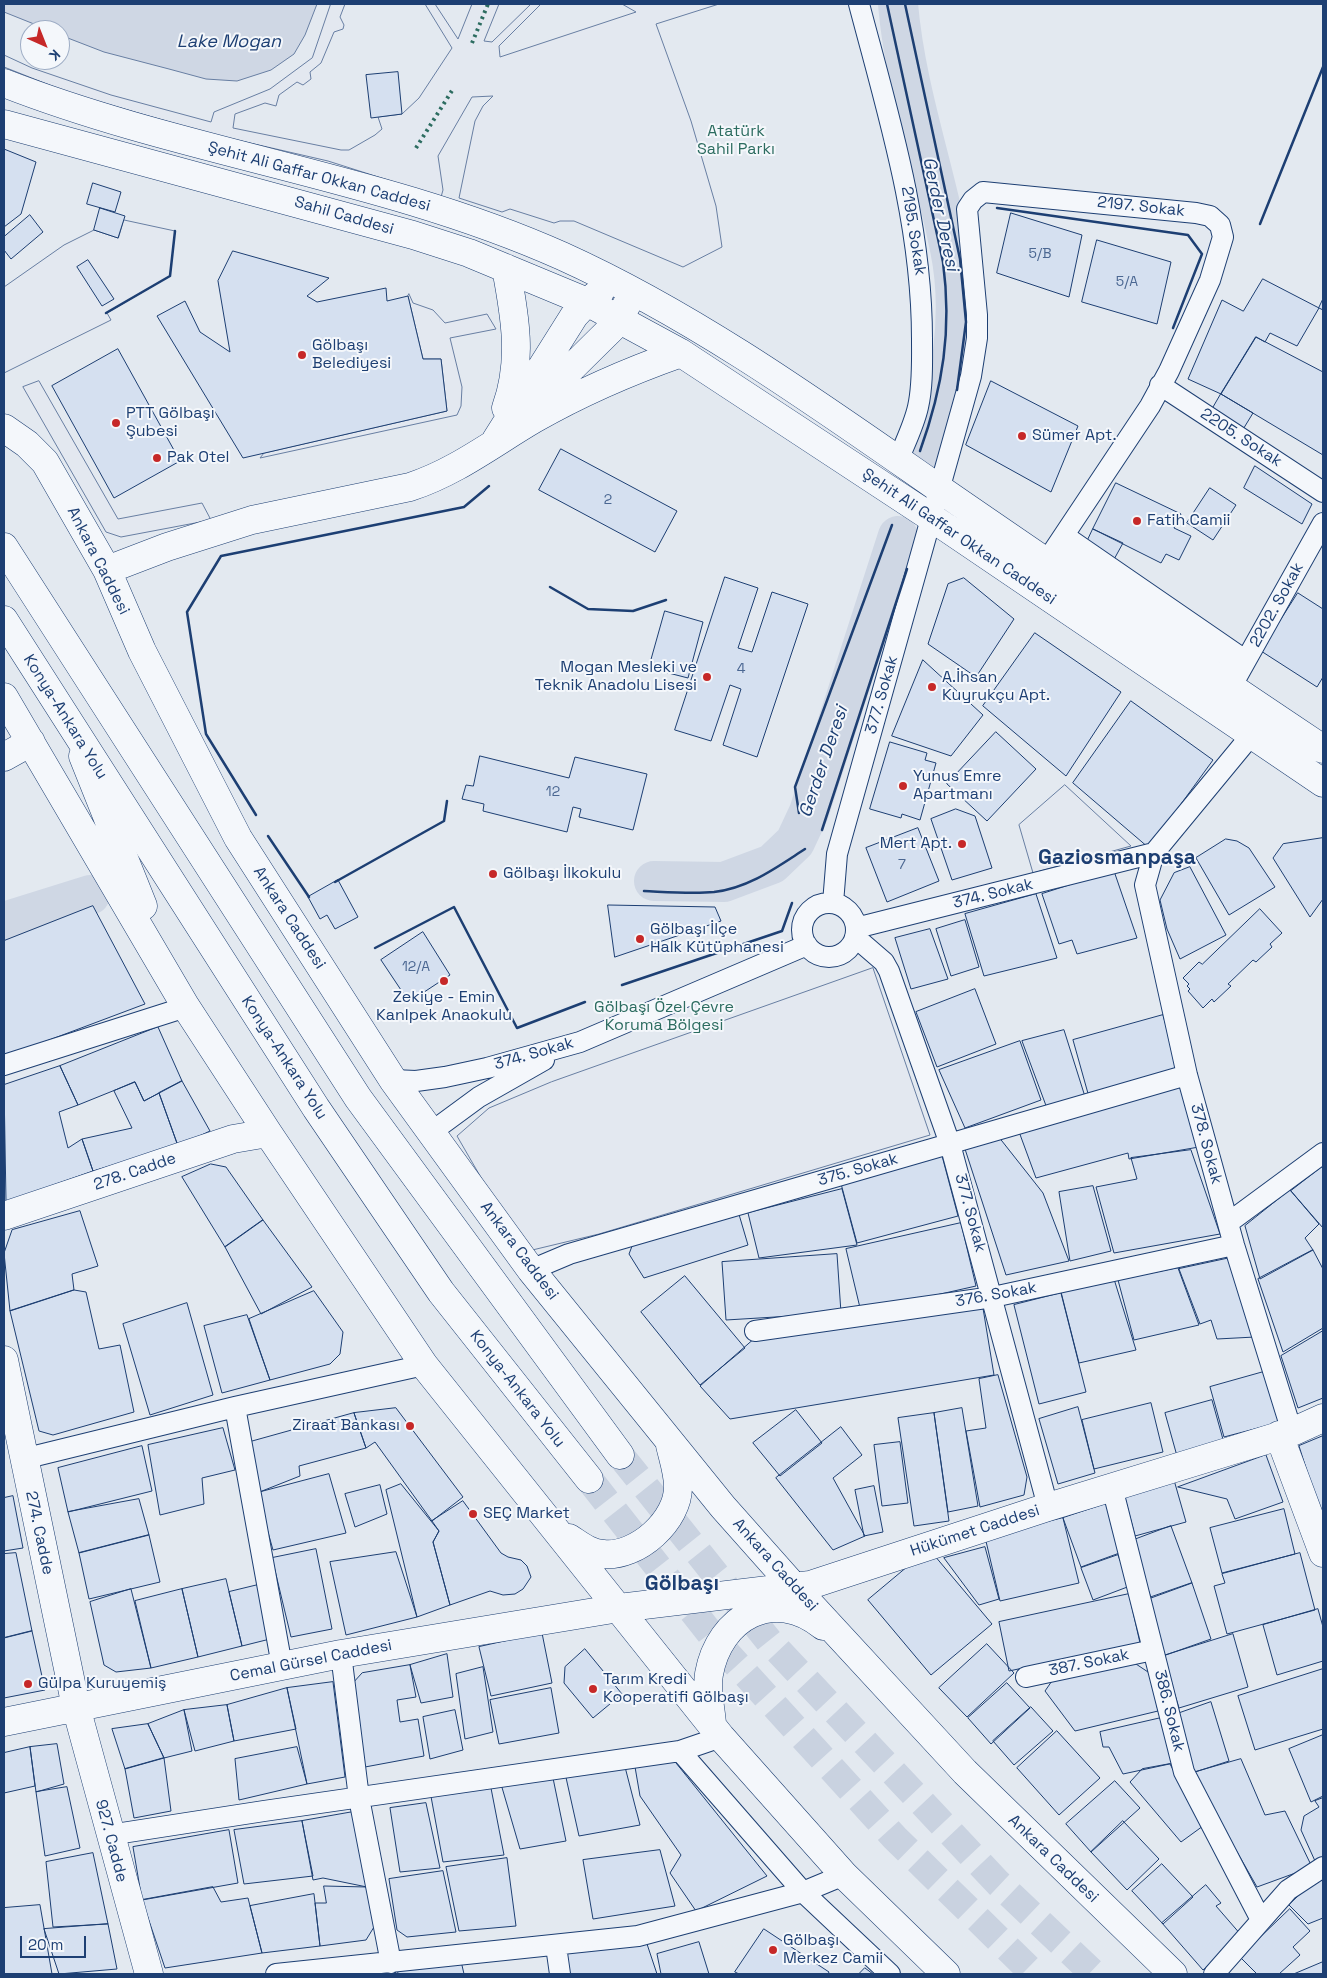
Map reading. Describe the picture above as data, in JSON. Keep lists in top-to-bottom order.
{
  "streets": {
    "main road": [
      "Şehit Ali Gaffar Okkan Caddesi",
      "Sahil Caddesi",
      "Ankara Caddesi",
      "Konya-Ankara Yolu",
      "278. Cadde",
      "Hükümet Caddesi",
      "274. Cadde",
      "Cemal Gürsel Caddesi",
      "927. Cadde"
    ],
    "street": [
      "2197. Sokak",
      "2195. Sokak",
      "2205. Sokak",
      "2202. Sokak",
      "377. Sokak",
      "374. Sokak",
      "378. Sokak",
      "375. Sokak",
      "376. Sokak",
      "387. Sokak",
      "386. Sokak"
    ]
  },
  "crossings": [
    ["Şehit Ali Gaffar Okkan Caddesi", "2197. Sokak"],
    ["Şehit Ali Gaffar Okkan Caddesi", "Sahil Caddesi"],
    ["Şehit Ali Gaffar Okkan Caddesi", "2195. Sokak"],
    ["Şehit Ali Gaffar Okkan Caddesi", "2202. Sokak"],
    ["Şehit Ali Gaffar Okkan Caddesi", "377. Sokak"],
    ["2197. Sokak", "2205. Sokak"],
    ["2197. Sokak", "377. Sokak"],
    ["Ankara Caddesi", "374. Sokak"],
    ["Ankara Caddesi", "375. Sokak"],
    ["Ankara Caddesi", "Hükümet Caddesi"],
    ["377. Sokak", "374. Sokak"],
    ["377. Sokak", "375. Sokak"],
    ["377. Sokak", "376. Sokak"],
    ["377. Sokak", "Hükümet Caddesi"],
    ["374. Sokak", "378. Sokak"],
    ["378. Sokak", "375. Sokak"],
    ["378. Sokak", "376. Sokak"],
    ["378. Sokak", "Hükümet Caddesi"],
    ["Hükümet Caddesi", "Cemal Gürsel Caddesi"],
    ["Hükümet Caddesi", "386. Sokak"],
    ["274. Cadde", "Cemal Gürsel Caddesi"],
    ["274. Cadde", "927. Cadde"],
    ["Cemal Gürsel Caddesi", "927. Cadde"],
    ["387. Sokak", "386. Sokak"]
  ],
  "districts": ["Gaziosmanpaşa", "Gölbaşı"],
  "water": ["Lake Mogan", "Gerder Deresi"],
  "parks": ["Atatürk Sahil Parkı", "Gölbaşı Özel Çevre Koruma Bölgesi"],
  "places": [
    "Gölbaşı Belediyesi",
    "PTT Gölbaşı Şubesi",
    "Sümer Apt.",
    "Pak Otel",
    "Fatih Camii",
    "Mogan Mesleki ve Teknik Anadolu Lisesi",
    "A.İhsan Kuyrukçu Apt.",
    "Yunus Emre Apartmanı",
    "Mert Apt.",
    "Gölbaşı İlkokulu",
    "Gölbaşı İlçe Halk Kütüphanesi",
    "Zekiye - Emin KanIpek Anaokulu",
    "Ziraat Bankası",
    "SEÇ Market",
    "Gülpa Kuruyemiş",
    "Tarım Kredi Kooperatifi Gölbaşı",
    "Gölbaşı Merkez Camii"
  ],
  "house_numbers": [
    "5/B",
    "5/A",
    "2",
    "4",
    "12",
    "7",
    "12/A"
  ],
  "scale_bar": "20 m",
  "north": "bottom right"
}
